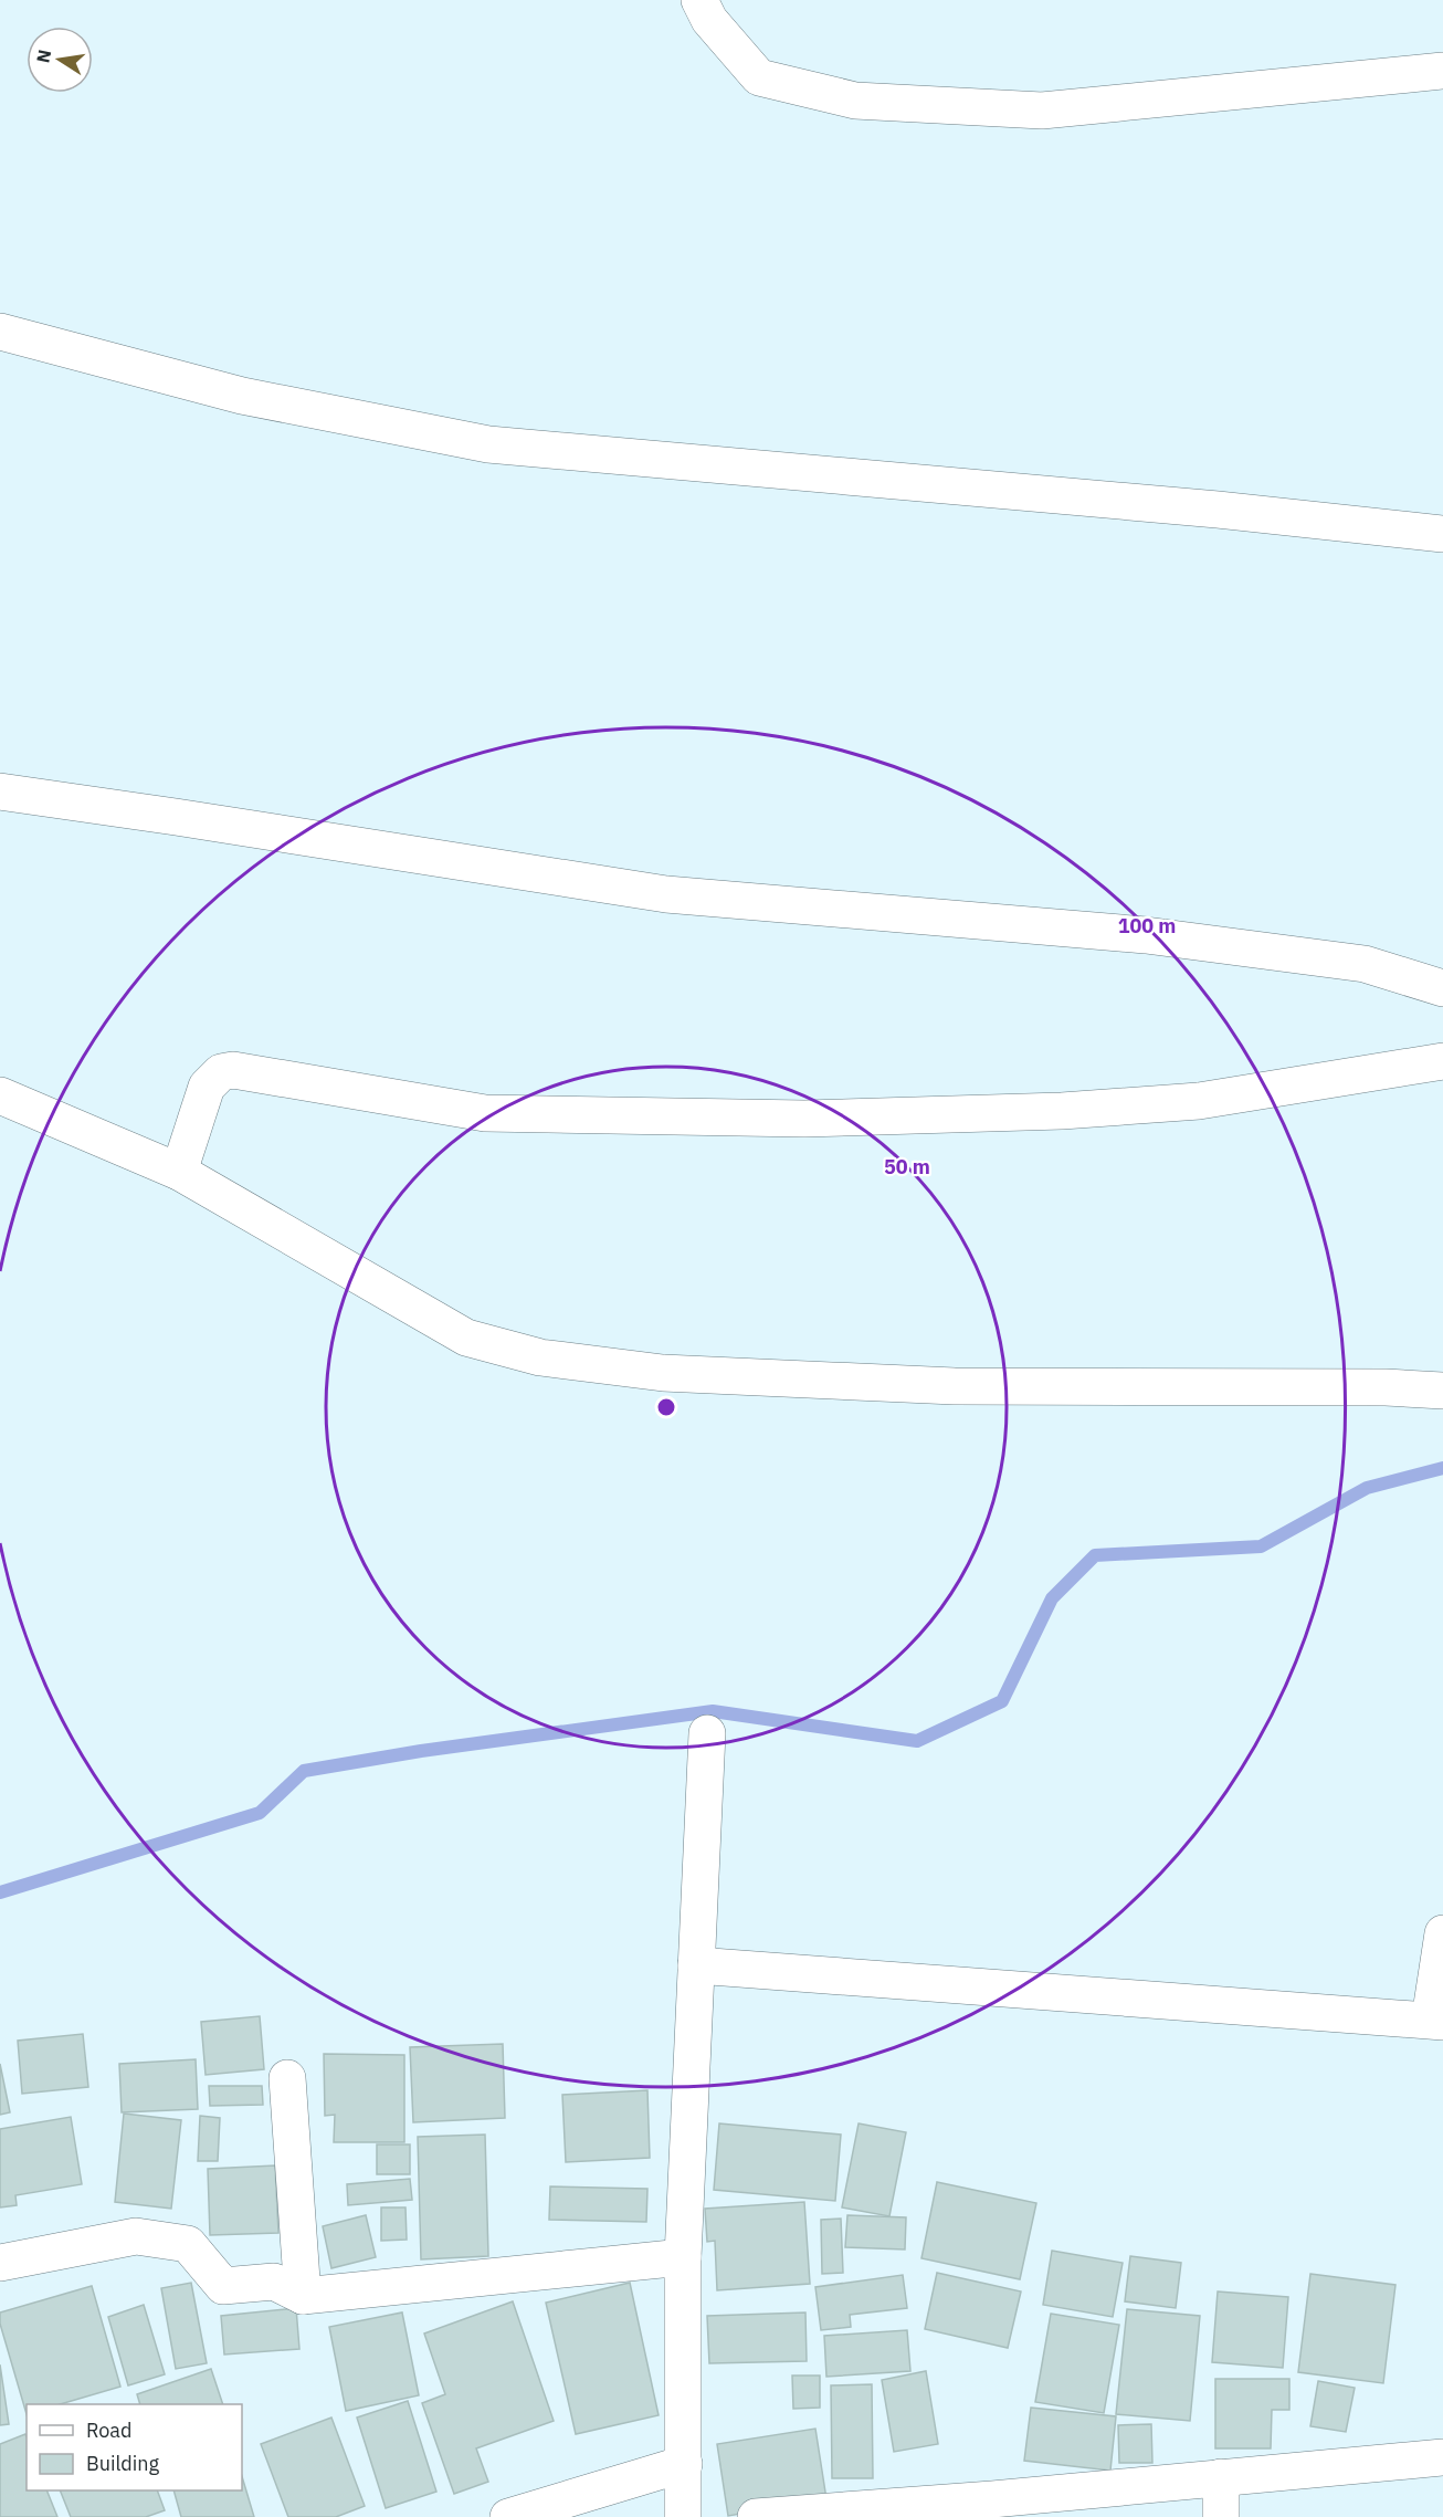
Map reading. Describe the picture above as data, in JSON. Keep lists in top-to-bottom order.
{
  "legend": ["Road", "Building"],
  "north": "left",
  "rings": ["100 m", "50 m"]
}
